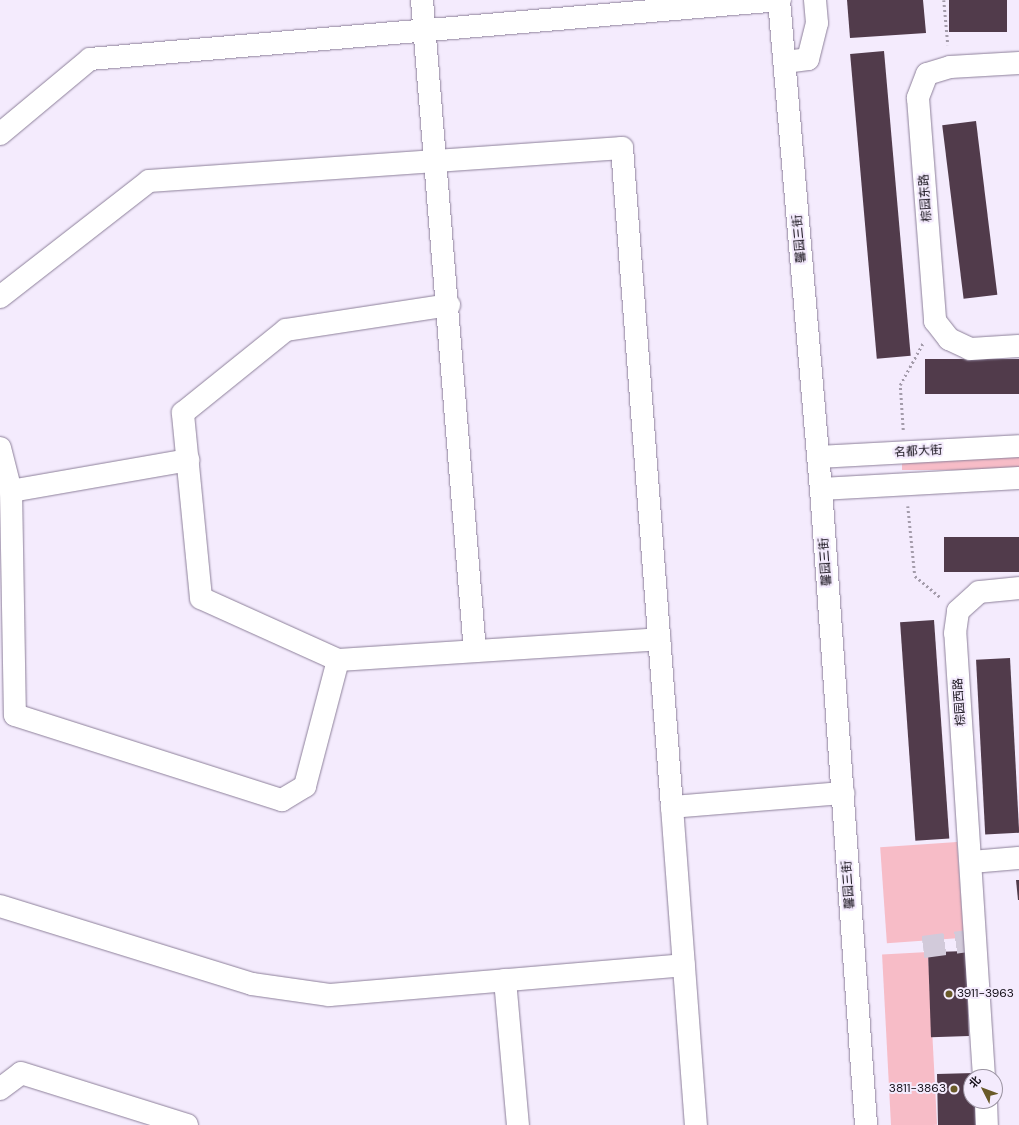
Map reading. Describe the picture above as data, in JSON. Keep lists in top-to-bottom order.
{
  "streets": {
    "street": [
      "棕园东路",
      "馨园三街",
      "名都大街",
      "棕园西路"
    ]
  },
  "crossings": [
    ["馨园三街", "名都大街"]
  ],
  "places": ["3911-3963", "3811-3863"],
  "north": "top left"
}
